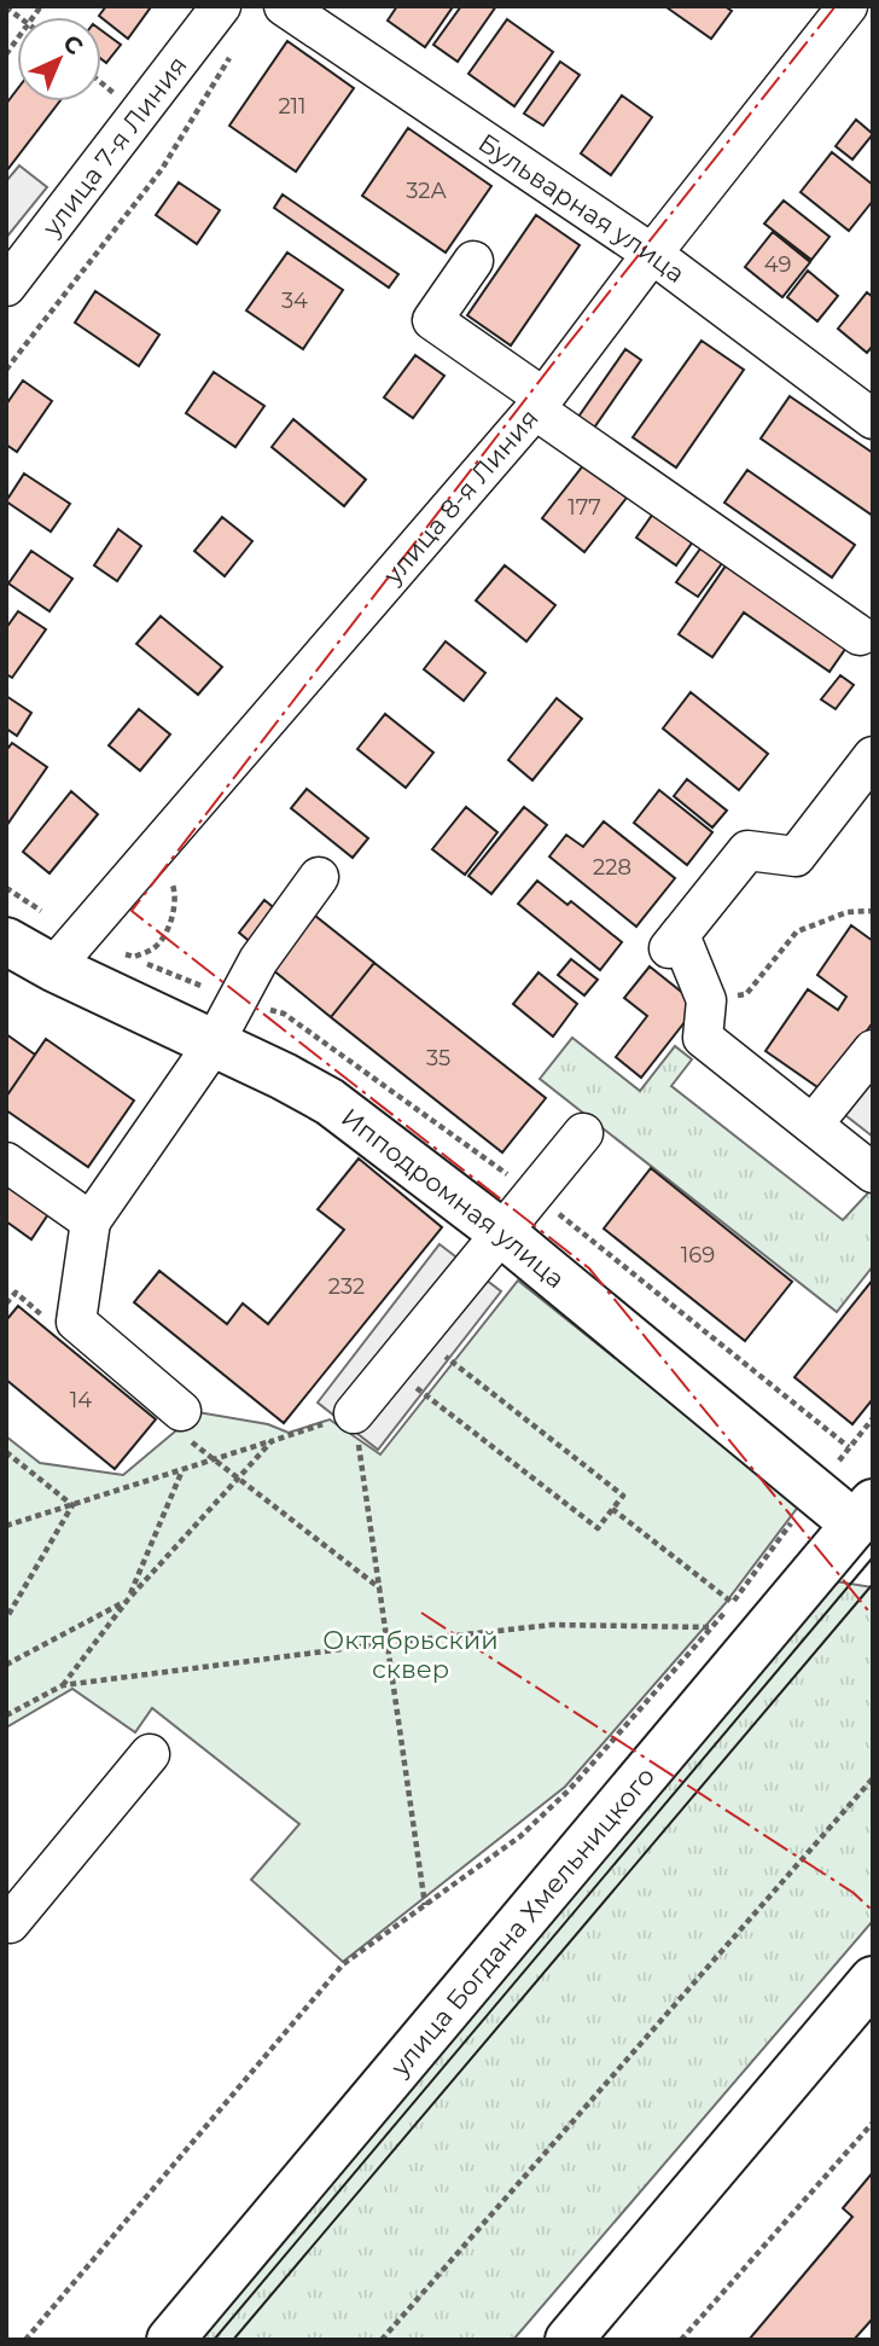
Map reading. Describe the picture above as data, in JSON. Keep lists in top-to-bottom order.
{
  "streets": {
    "main road": ["Ипподромная улица", "улица Богдана Хмельницкого"],
    "street": ["улица 7-я Линия", "Бульварная улица", "улица 8-я Линия"]
  },
  "crossings": [
    ["Бульварная улица", "улица 8-я Линия"],
    ["улица 8-я Линия", "Ипподромная улица"],
    ["Ипподромная улица", "улица Богдана Хмельницкого"]
  ],
  "parks": ["Октябрьский сквер"],
  "house_numbers": [
    "211",
    "32А",
    "49",
    "34",
    "177",
    "228",
    "35",
    "169",
    "232",
    "14"
  ],
  "north": "top right"
}
